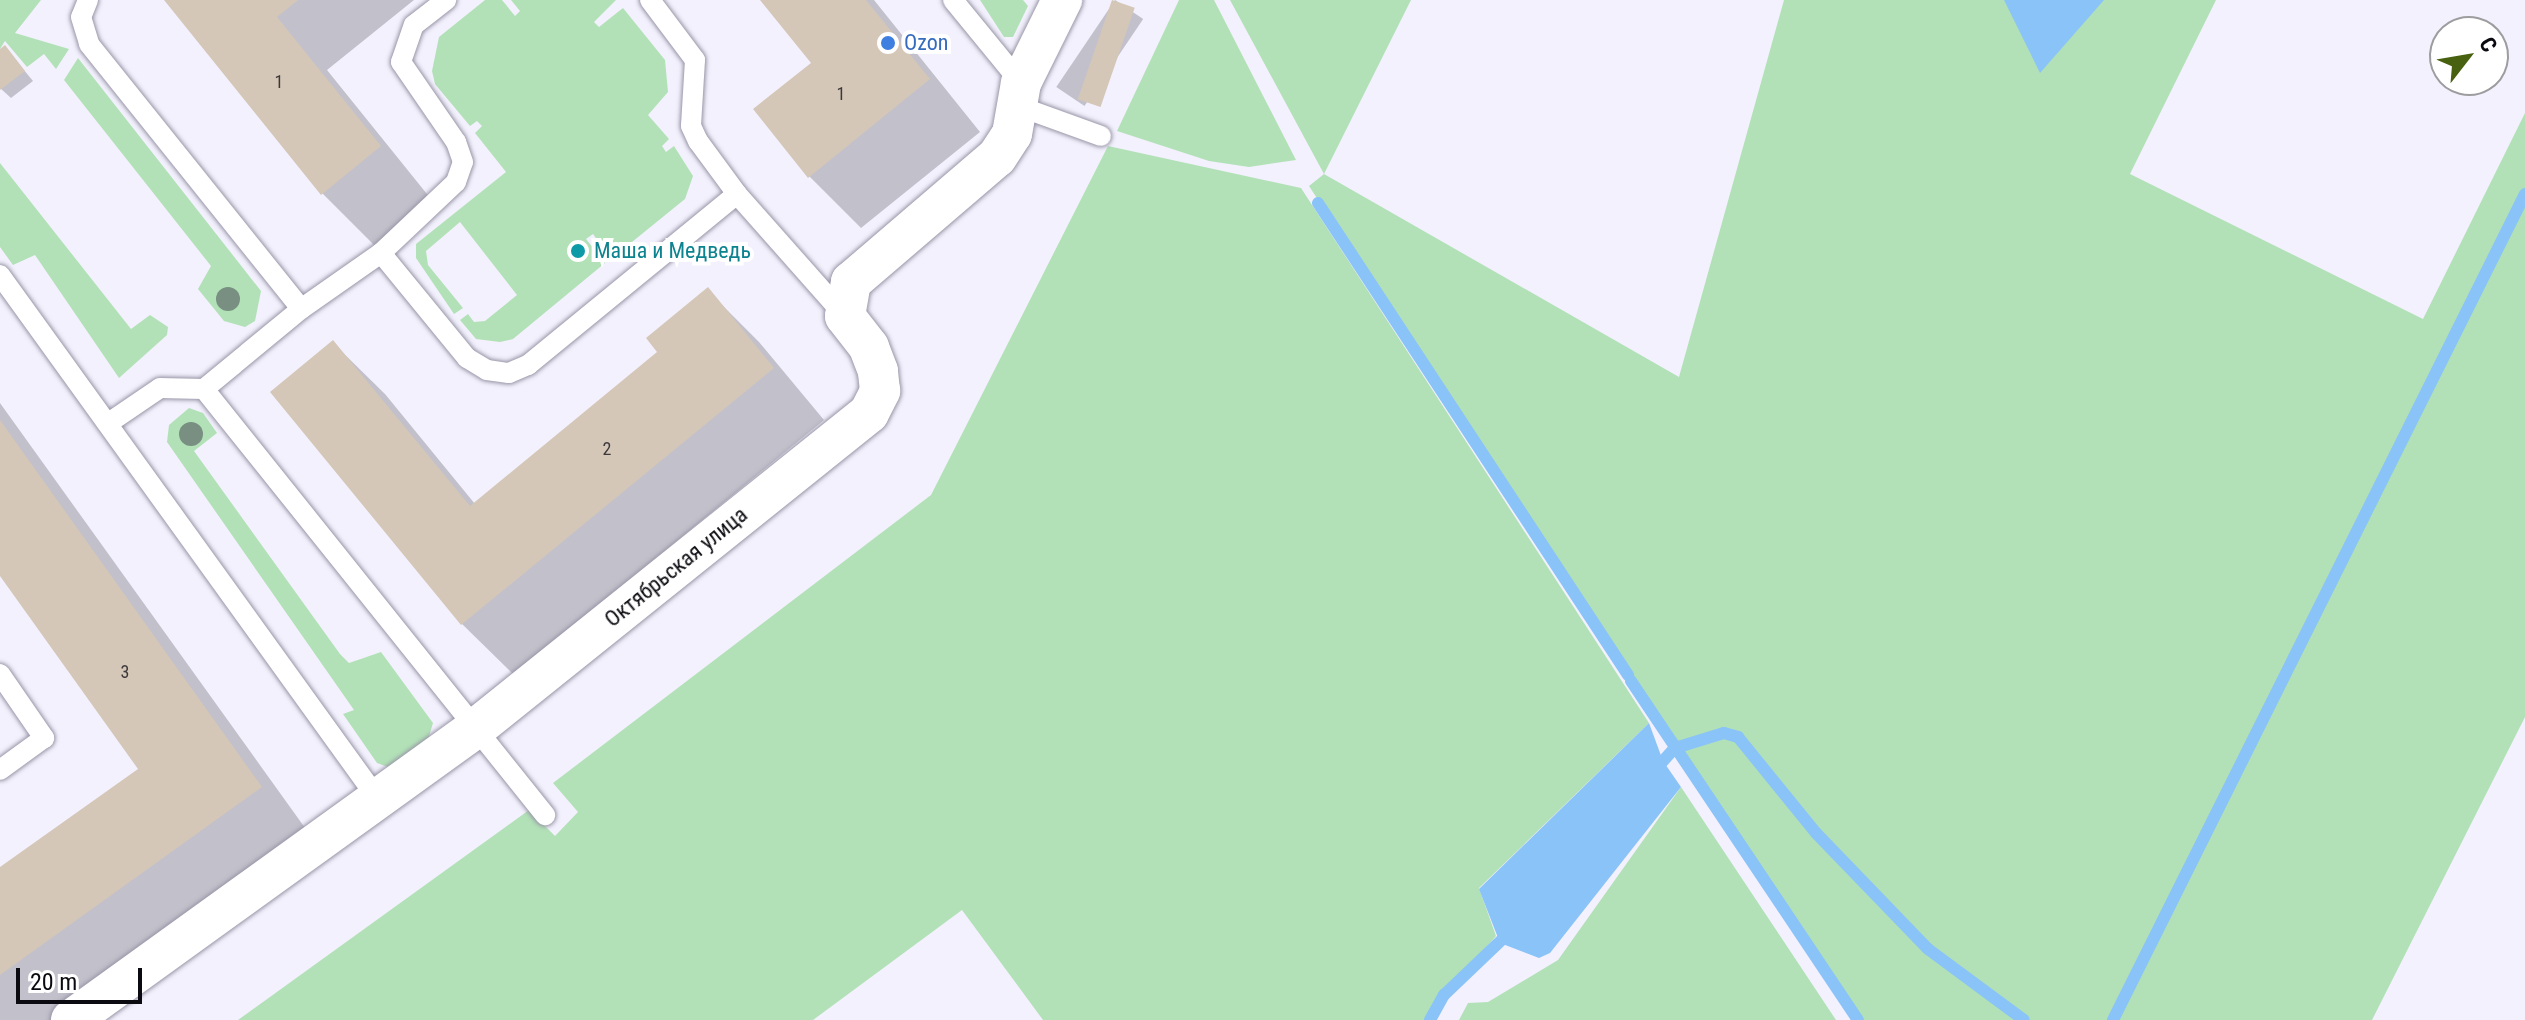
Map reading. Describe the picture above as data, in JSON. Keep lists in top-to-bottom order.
{
  "streets": {
    "street": ["Октябрьская улица"]
  },
  "places": ["Ozon", "Маша и Медведь"],
  "house_numbers": [
    "1",
    "1",
    "2",
    "3"
  ],
  "scale_bar": "20 m",
  "north": "top right"
}
